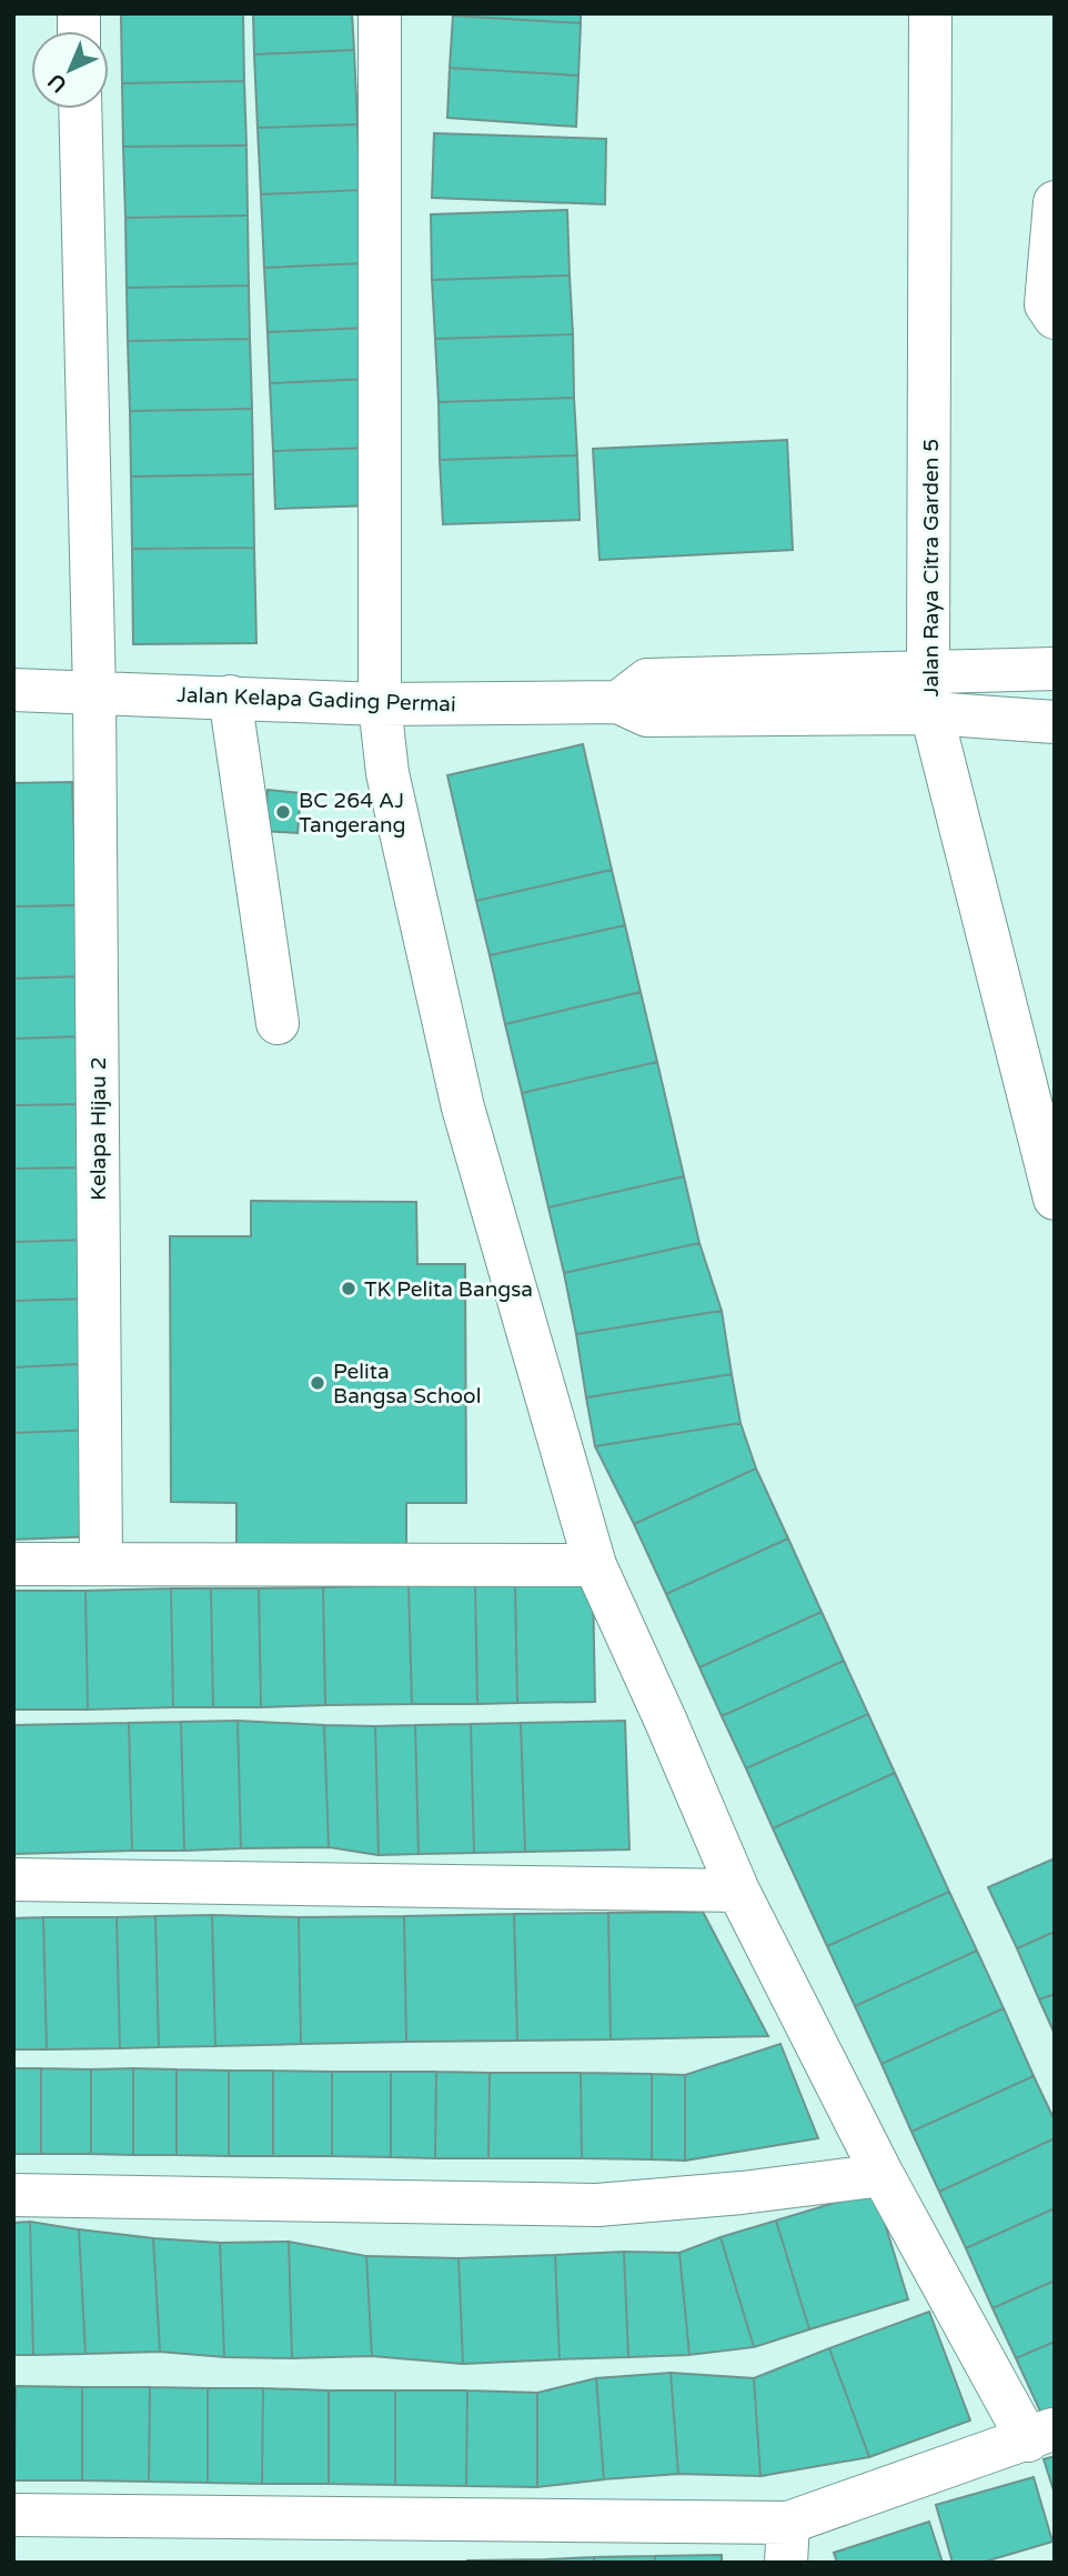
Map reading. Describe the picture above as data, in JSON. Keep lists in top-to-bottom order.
{
  "streets": {
    "street": ["Jalan Raya Citra Garden 5", "Jalan Kelapa Gading Permai", "Kelapa Hijau 2"]
  },
  "crossings": [
    ["Jalan Raya Citra Garden 5", "Jalan Kelapa Gading Permai"],
    ["Jalan Kelapa Gading Permai", "Kelapa Hijau 2"]
  ],
  "places": ["BC 264 AJ Tangerang", "TK Pelita Bangsa", "Pelita Bangsa School"],
  "north": "bottom left"
}
